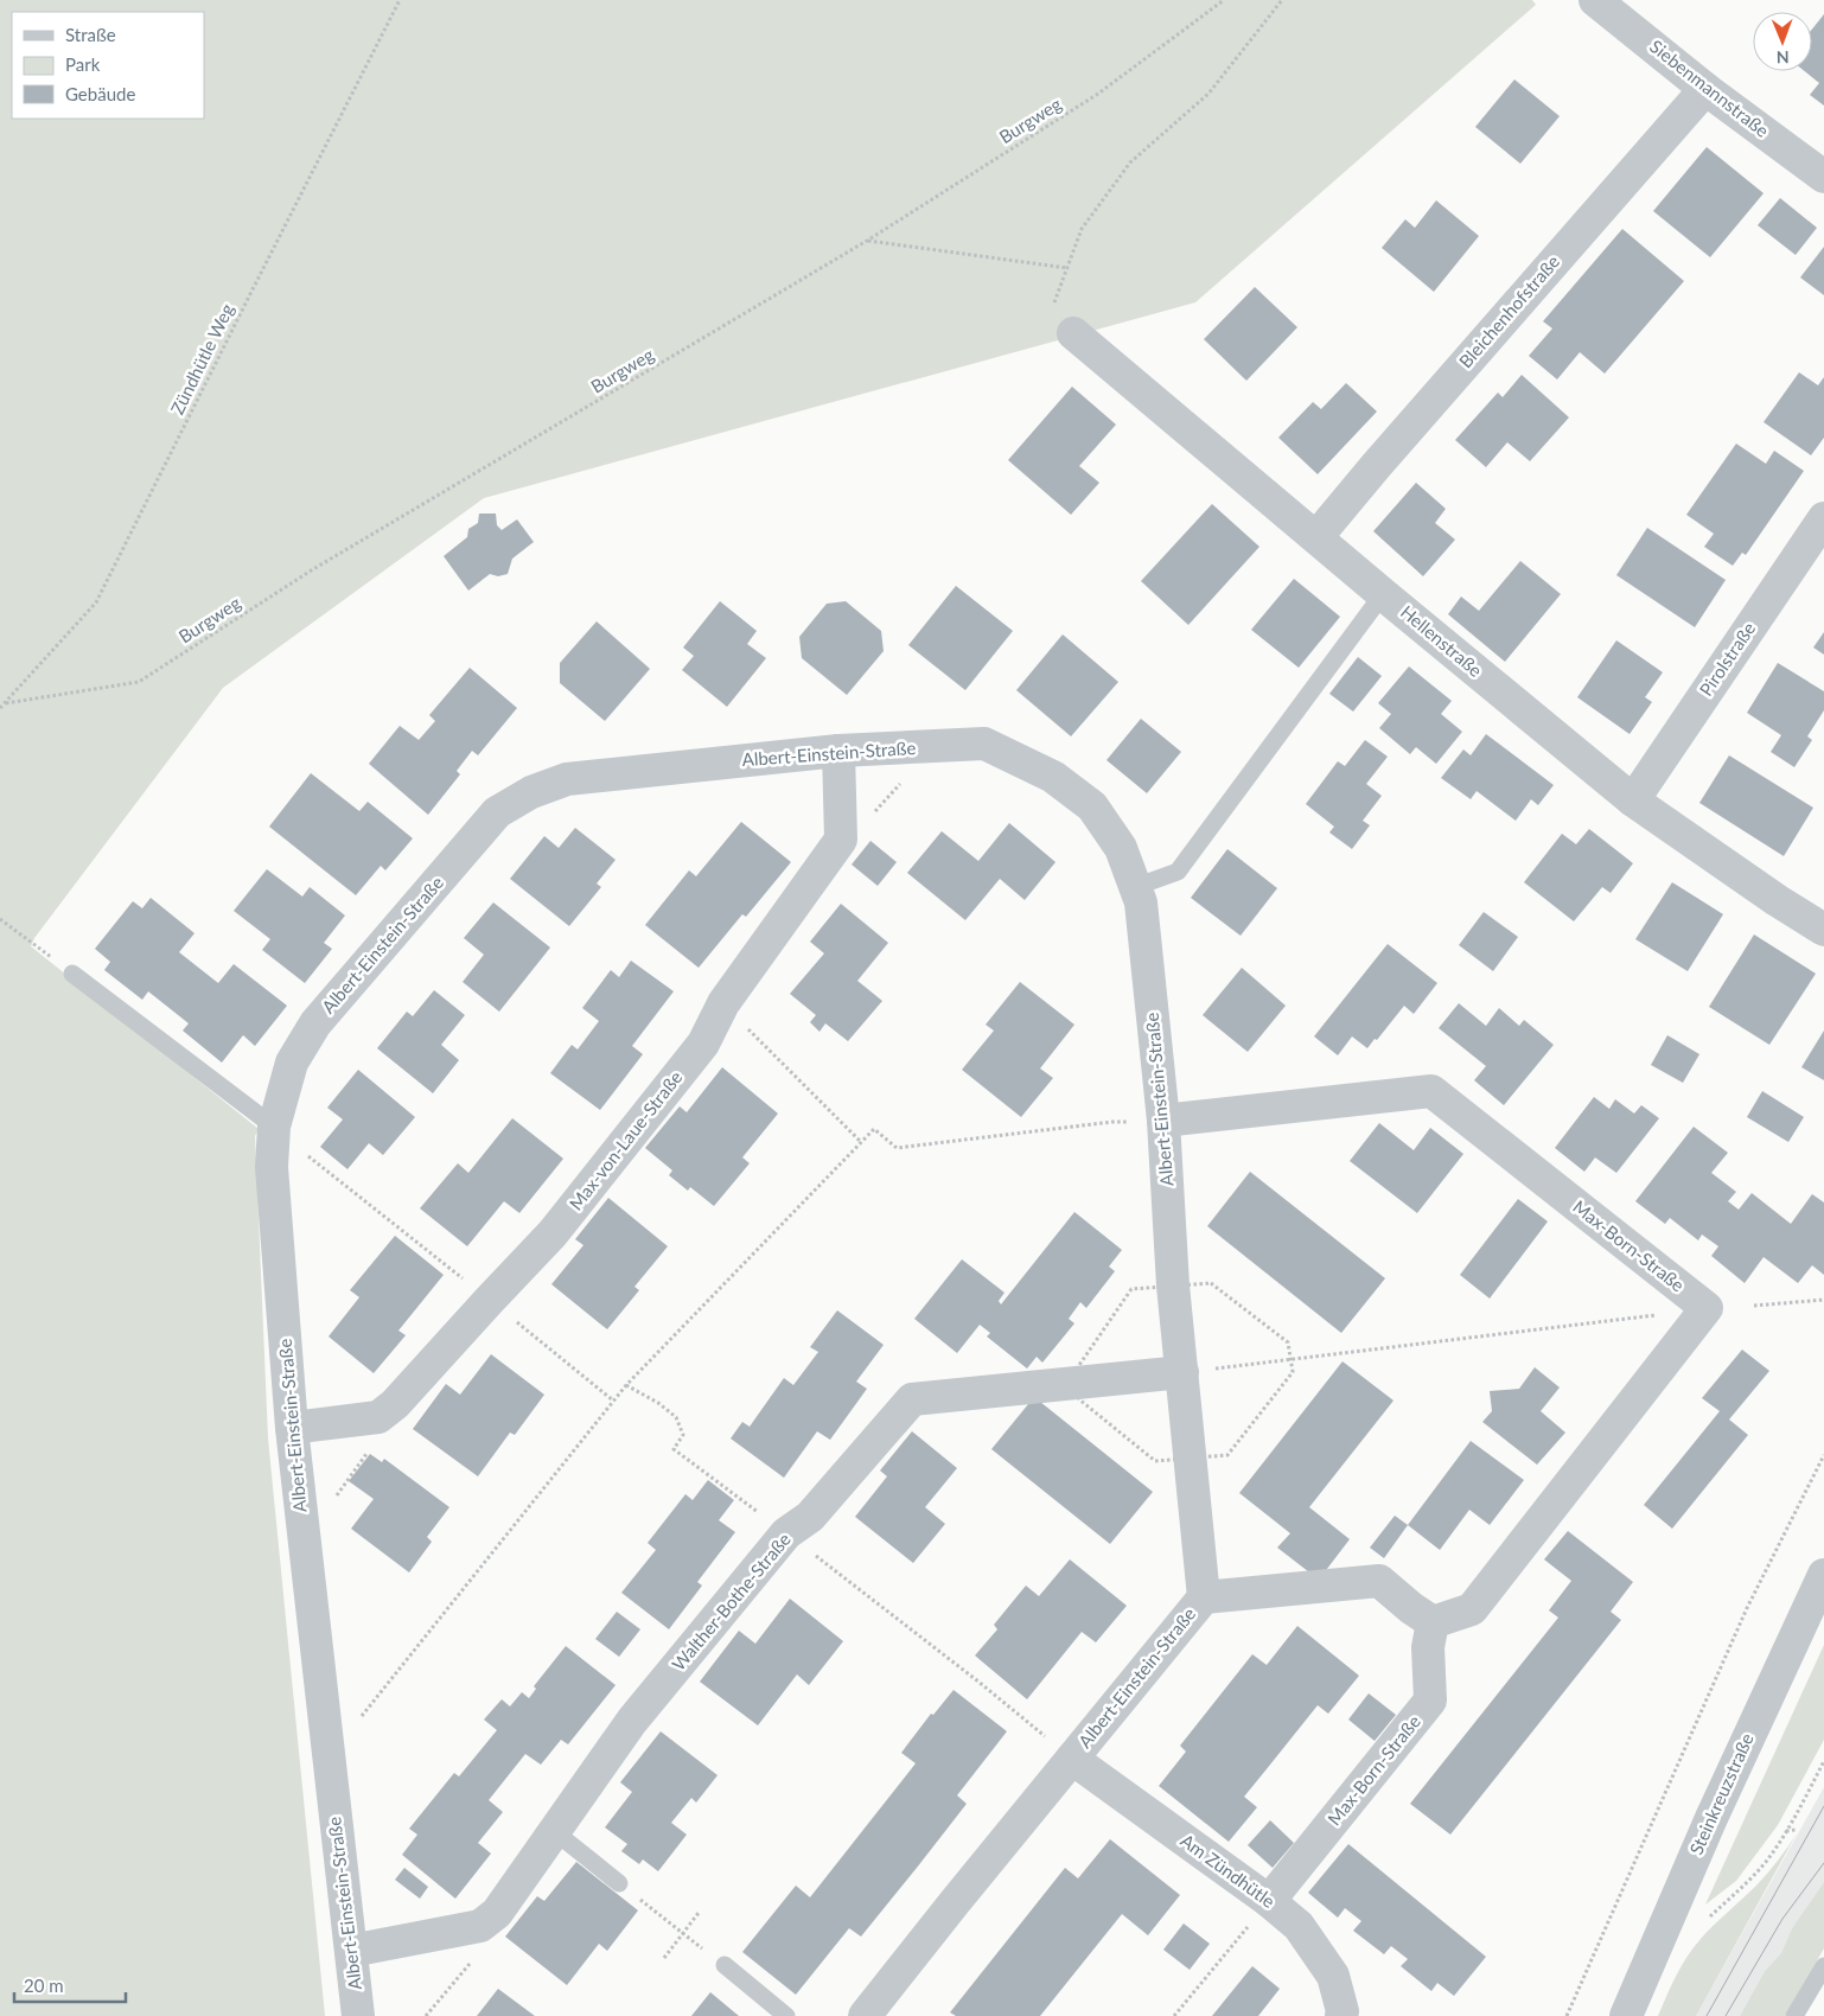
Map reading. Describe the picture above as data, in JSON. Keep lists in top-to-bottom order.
{
  "streets": {
    "street": [
      "Siebenmannstraße",
      "Bleichenhofstraße",
      "Hellenstraße",
      "Pirolstraße",
      "Albert-Einstein-Straße",
      "Max-von-Laue-Straße",
      "Max-Born-Straße",
      "Walther-Bothe-Straße",
      "Steinkreuzstraße",
      "Am Zündhütle"
    ],
    "path": ["Burgweg", "Zündhütle Weg"]
  },
  "crossings": [
    ["Siebenmannstraße", "Bleichenhofstraße"],
    ["Burgweg", "Zündhütle Weg"],
    ["Bleichenhofstraße", "Hellenstraße"],
    ["Hellenstraße", "Pirolstraße"],
    ["Albert-Einstein-Straße", "Max-Born-Straße"],
    ["Albert-Einstein-Straße", "Walther-Bothe-Straße"],
    ["Albert-Einstein-Straße", "Am Zündhütle"],
    ["Max-Born-Straße", "Am Zündhütle"]
  ],
  "legend": ["Straße", "Park", "Gebäude"],
  "scale_bar": "20 m",
  "north": "bottom"
}
